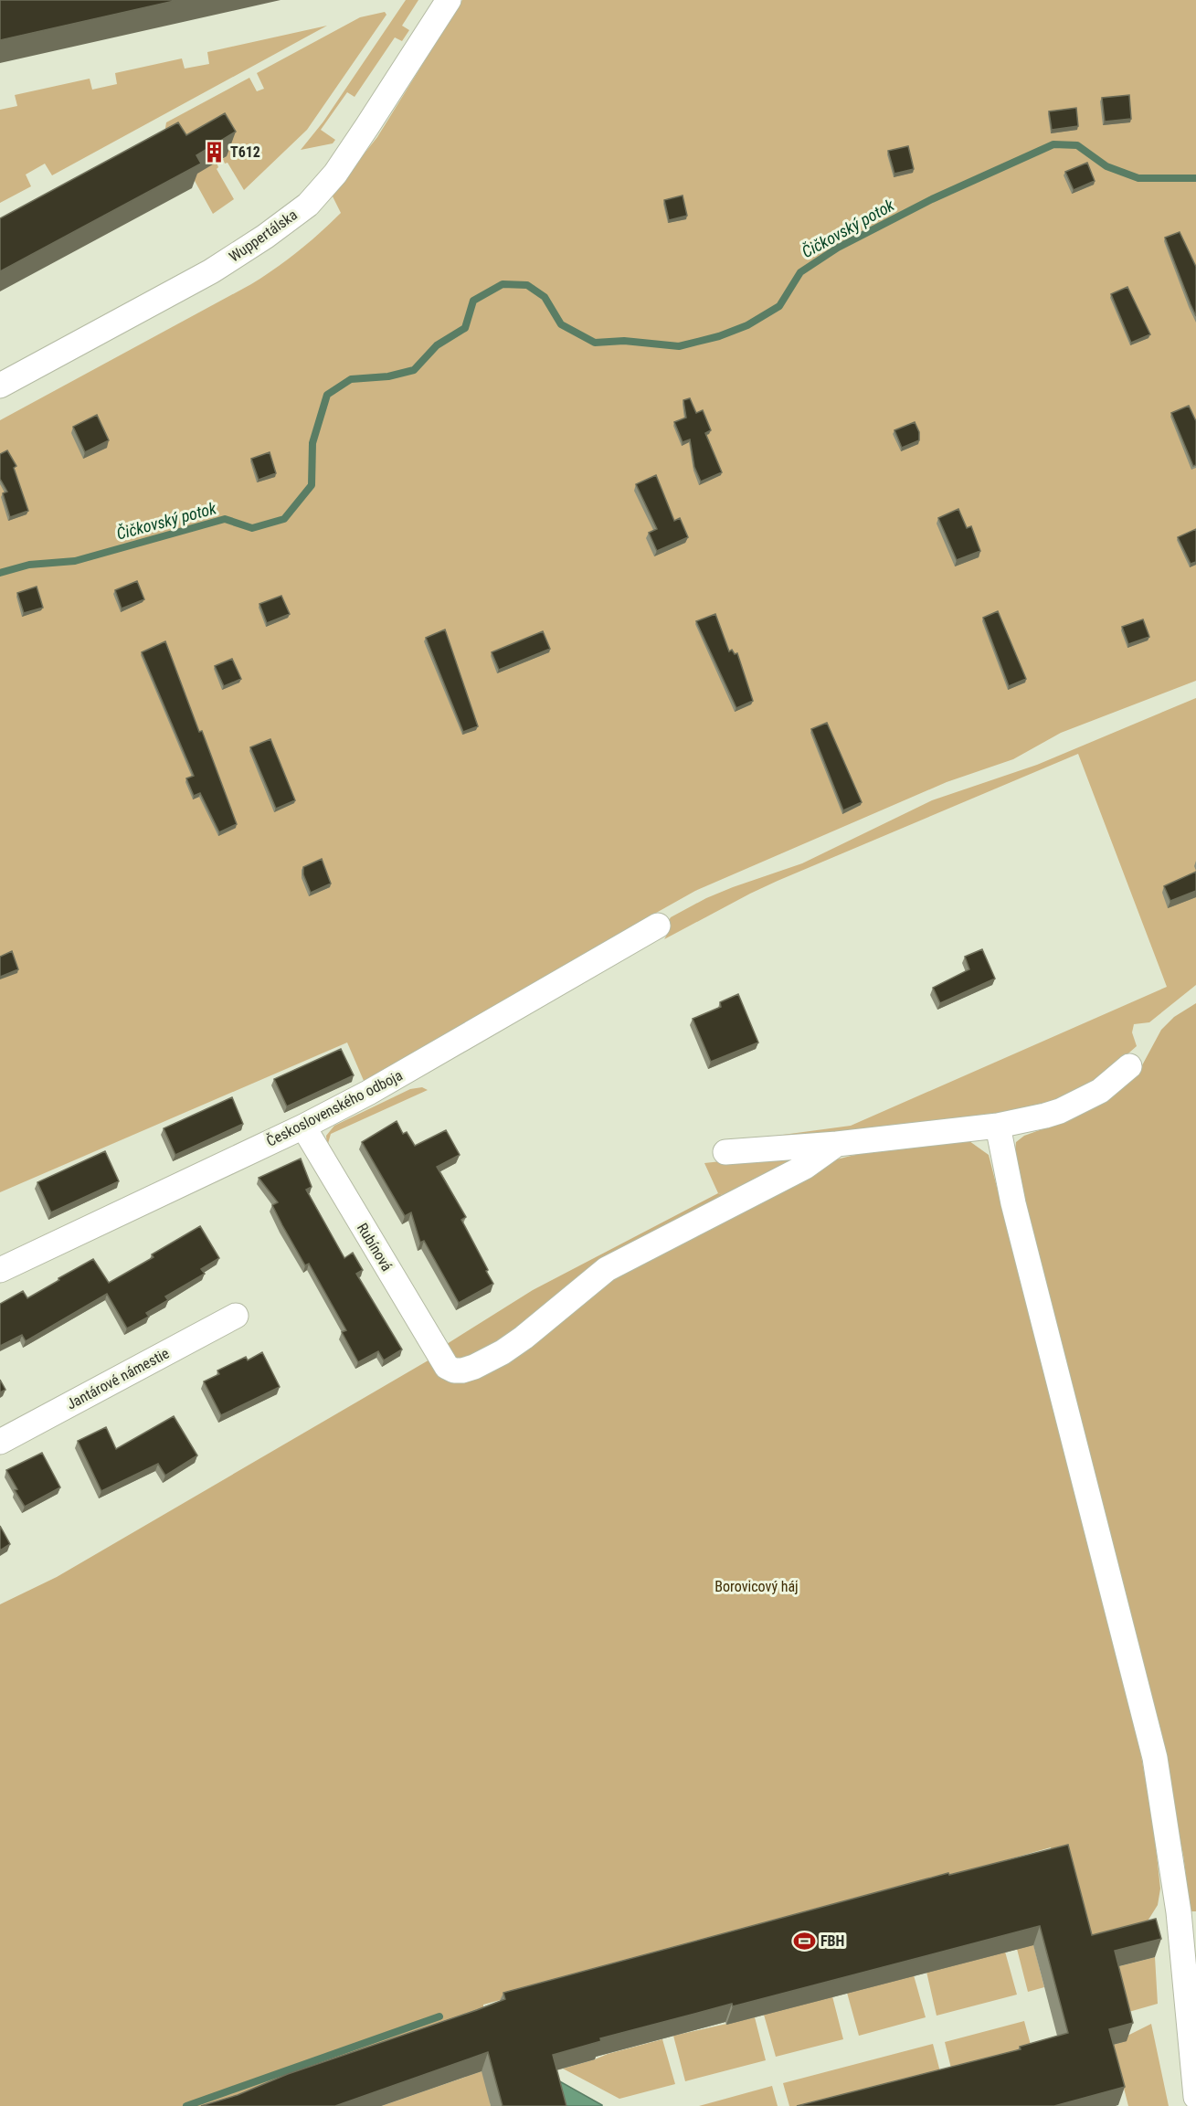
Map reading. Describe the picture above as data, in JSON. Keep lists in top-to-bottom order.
{
  "streets": {
    "street": [
      "Wuppertálska",
      "Československého odboja",
      "Rubínová",
      "Jantárové námestie"
    ]
  },
  "crossings": [
    ["Československého odboja", "Rubínová"]
  ],
  "water": ["Čičkovský potok"],
  "parks": ["Borovicový háj"],
  "places": {
    "building": ["T612"],
    "sports": ["FBH"]
  }
}
